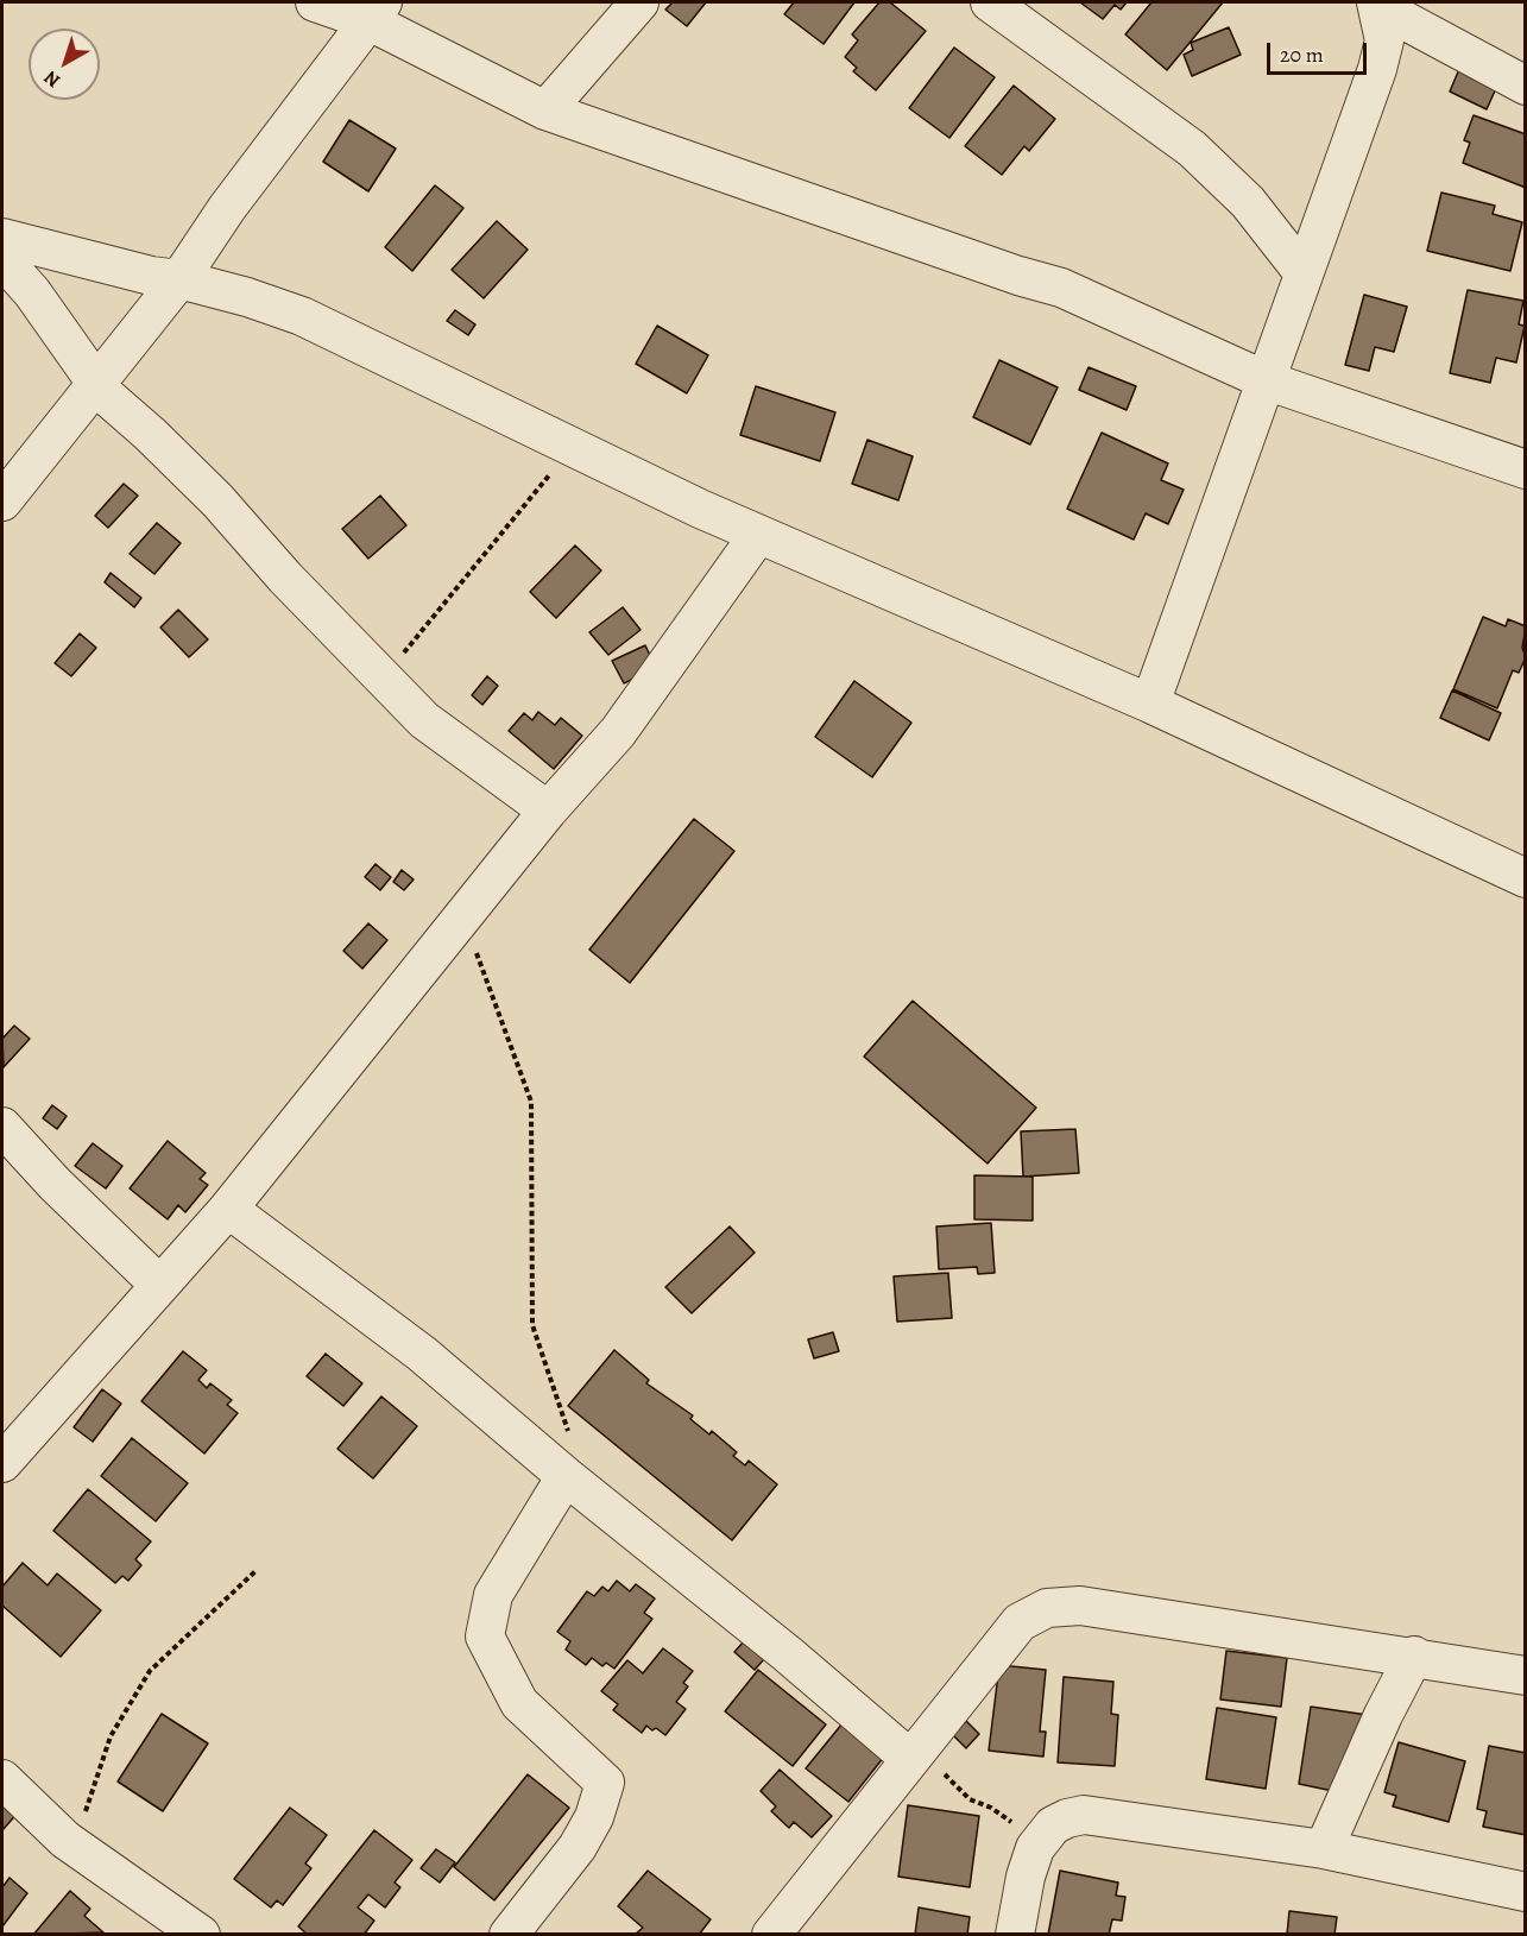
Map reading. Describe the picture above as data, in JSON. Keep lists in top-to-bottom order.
{
  "scale_bar": "20 m",
  "north": "bottom left"
}
